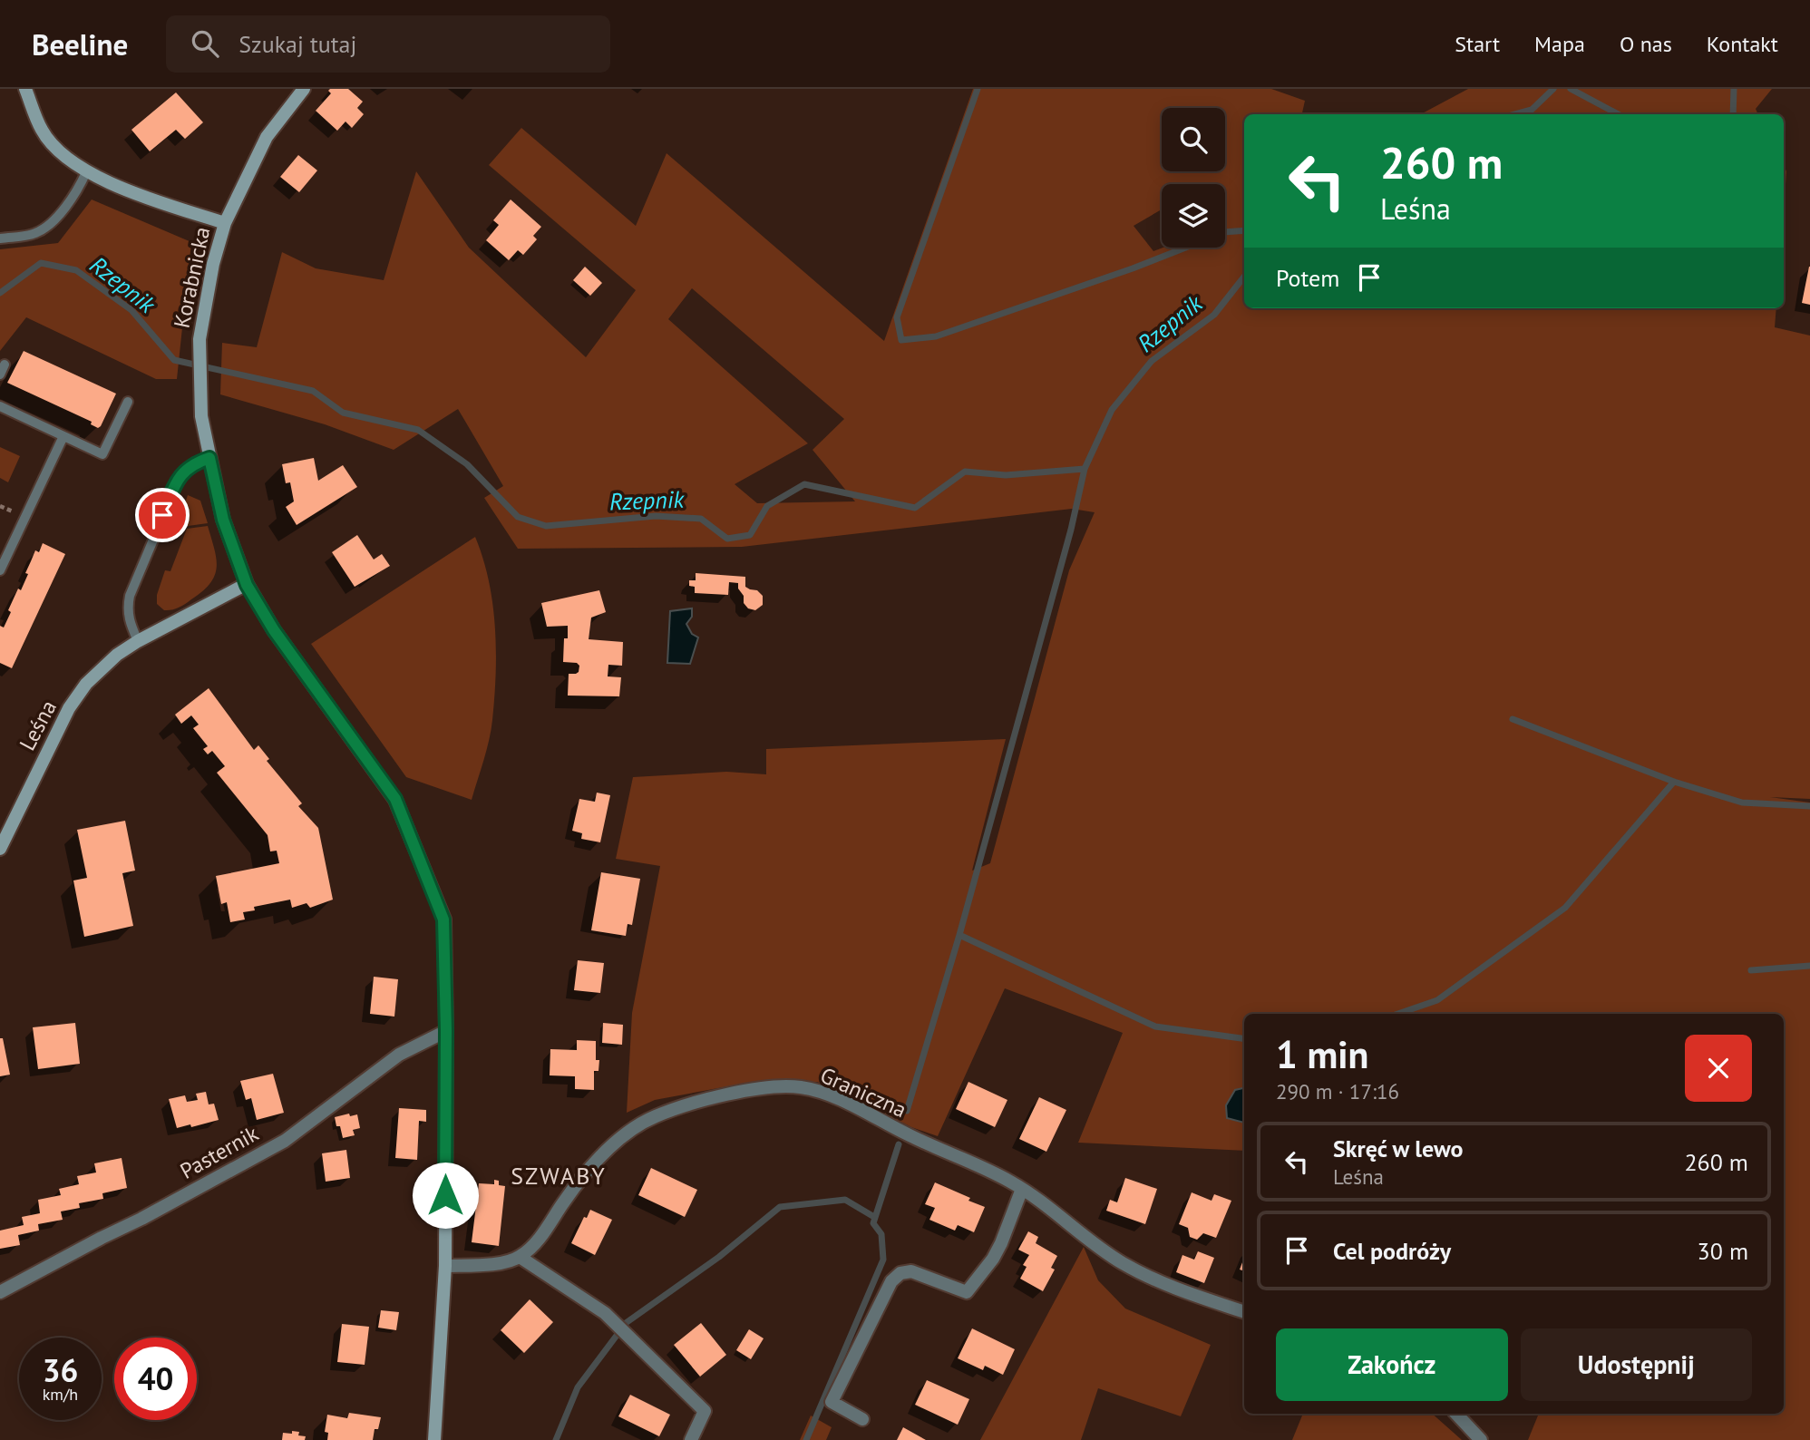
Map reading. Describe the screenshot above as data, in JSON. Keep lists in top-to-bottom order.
{
  "streets": {
    "street": [
      "Korabnicka",
      "Leśna",
      "Graniczna",
      "Pasternik"
    ]
  },
  "districts": ["SZWABY"],
  "water": ["Rzepnik"],
  "page": {
    "header": "Beeline",
    "search": "Szukaj tutaj",
    "nav": [
      "Start",
      "Mapa",
      "O nas",
      "Kontakt"
    ],
    "turn": ["260 m", "Leśna"],
    "then": "Potem",
    "heading": ["1 min", "290 m · 17:16"],
    "list": [
      {
        "name": "Skręć w lewo",
        "note": "Leśna",
        "value": "260 m"
      },
      {
        "name": "Cel podróży",
        "value": "30 m"
      }
    ],
    "buttons": ["Zakończ", "Udostępnij"],
    "speed": "36 km/h",
    "limit": "40"
  }
}
